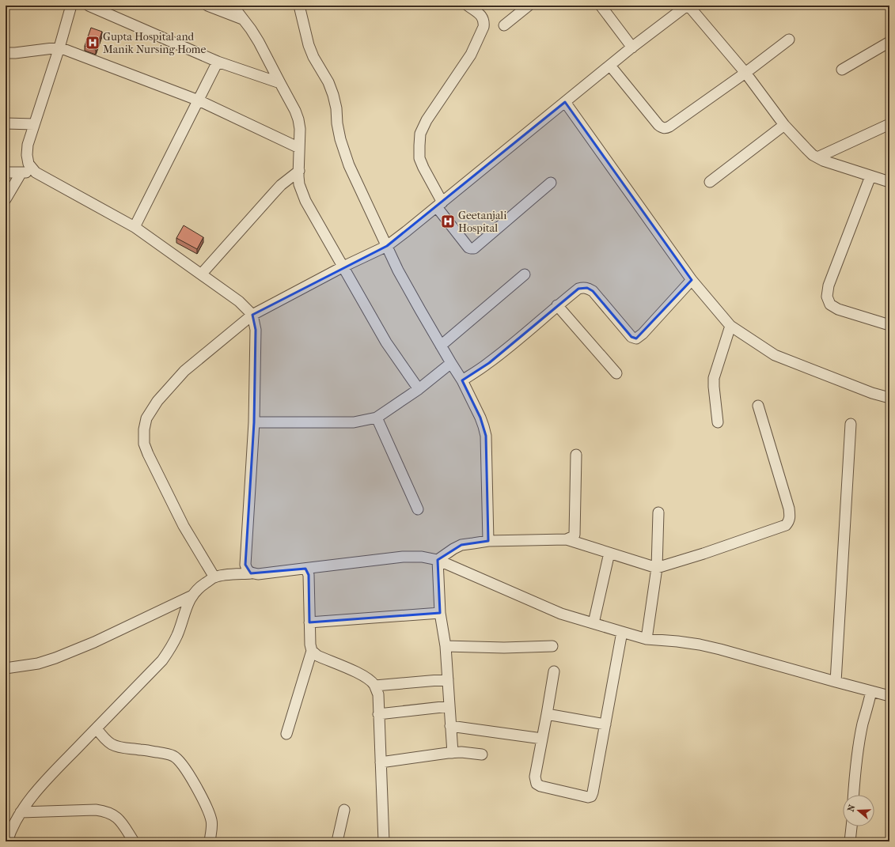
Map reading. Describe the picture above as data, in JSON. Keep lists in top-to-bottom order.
{
  "places": {
    "hospital": ["Gupta Hospital and Manik Nursing Home", "Geetanjali Hospital"]
  },
  "north": "left"
}
